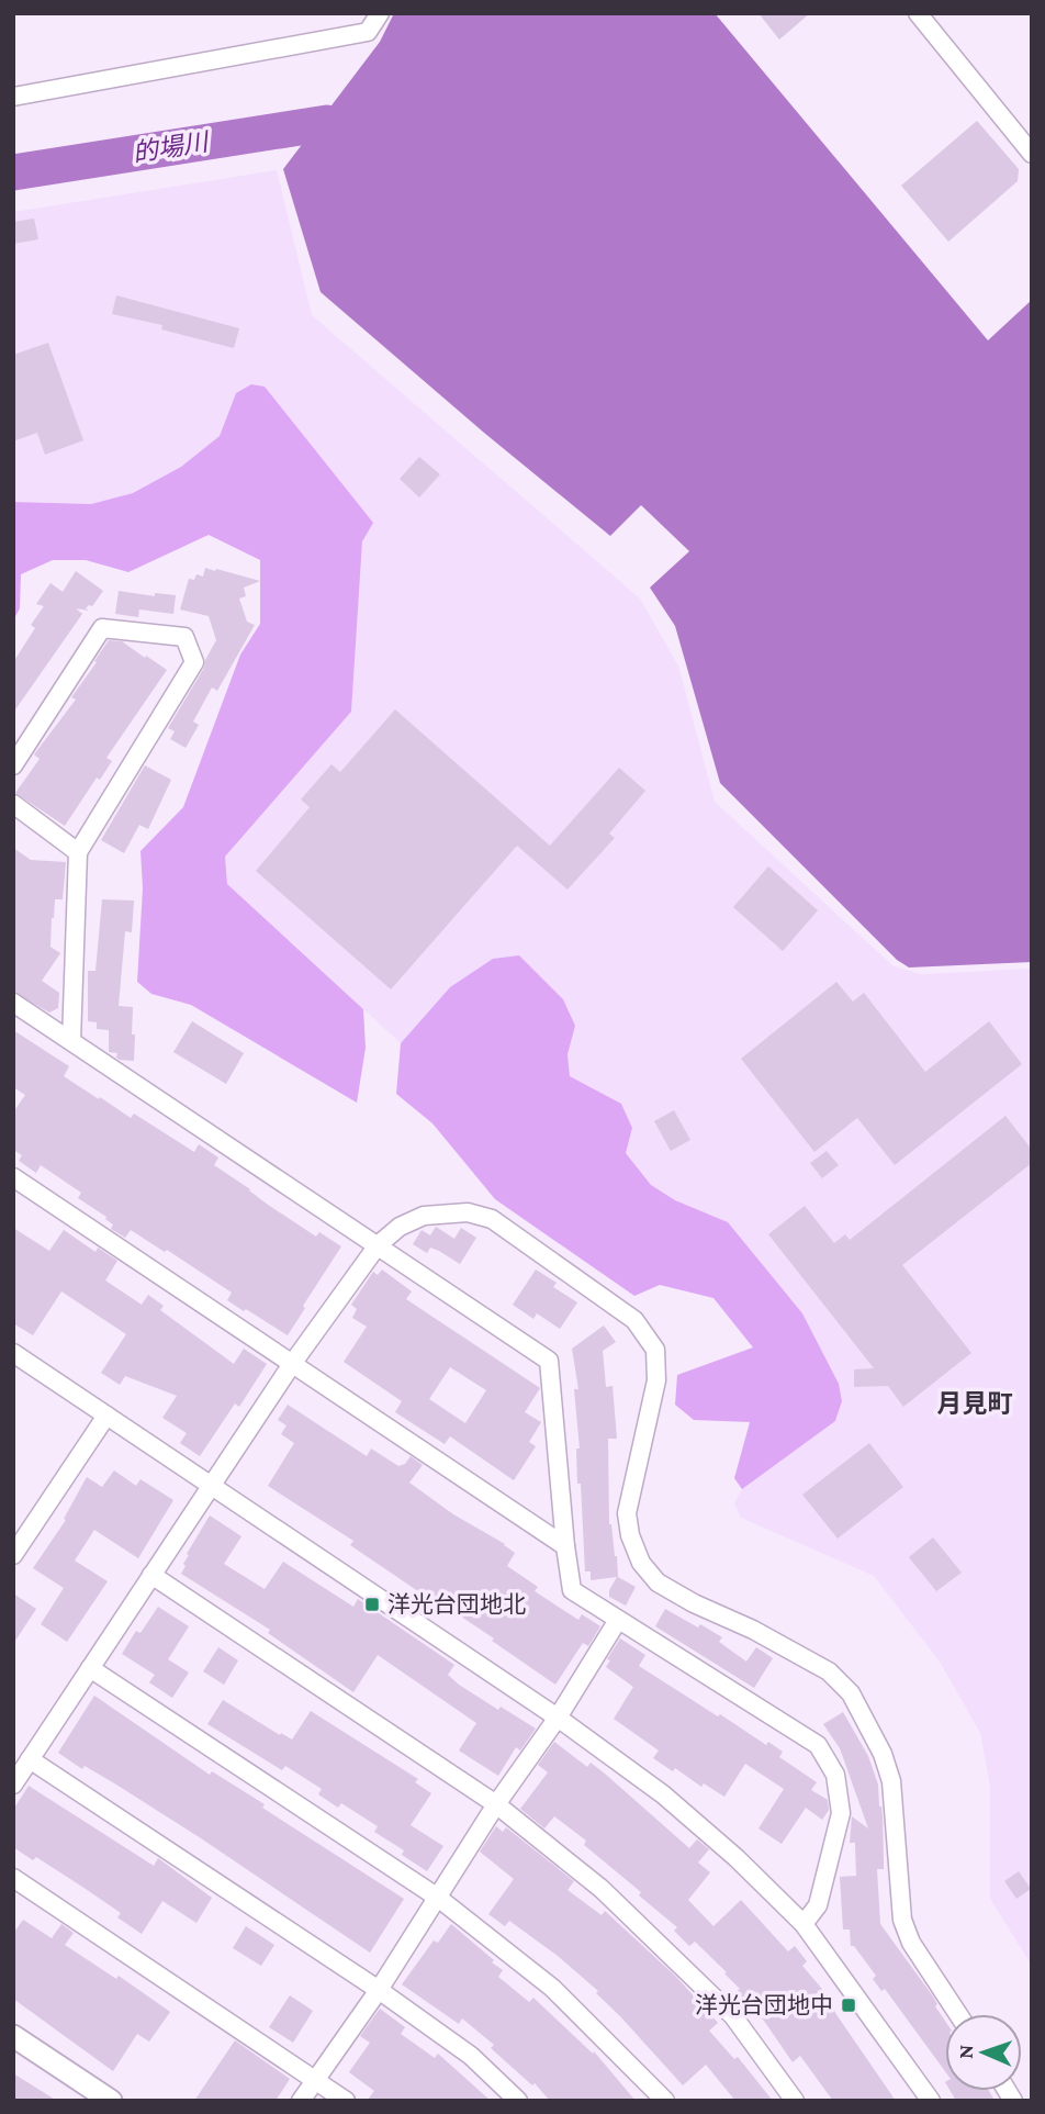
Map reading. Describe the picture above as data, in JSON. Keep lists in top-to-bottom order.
{
  "districts": ["月見町"],
  "water": ["的場川"],
  "places": {
    "transit": ["洋光台団地北", "洋光台団地中"]
  },
  "north": "left"
}
